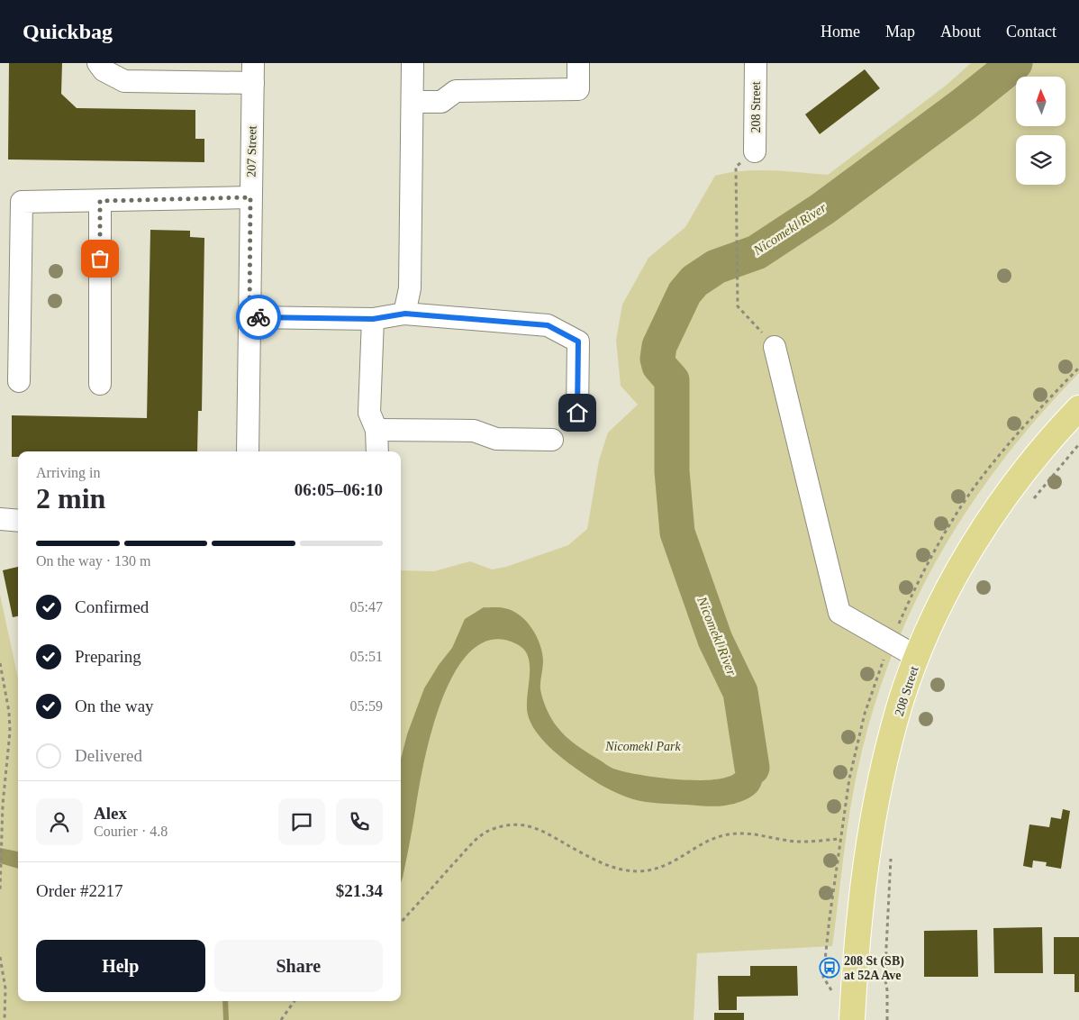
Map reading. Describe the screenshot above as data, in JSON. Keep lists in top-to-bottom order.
{
  "streets": {
    "main road": ["208 Street"],
    "street": ["207 Street"]
  },
  "water": ["Nicomekl River"],
  "parks": ["Nicomekl Park"],
  "places": {
    "bus stop": ["208 St (SB) at 52A Ave"]
  },
  "north": "top",
  "page": {
    "header": "Quickbag",
    "nav": [
      "Home",
      "Map",
      "About",
      "Contact"
    ],
    "heading": ["2 min", "Arriving in", "06:05–06:10"],
    "panel": [
      "Alex",
      "Courier · 4.8",
      "Order #2217",
      "$21.34"
    ],
    "bar": "On the way · 130 m",
    "list": [
      ["Confirmed", "05:47"],
      ["Preparing", "05:51"],
      ["On the way", "05:59"],
      "Delivered"
    ],
    "buttons": ["Help", "Share"]
  }
}
